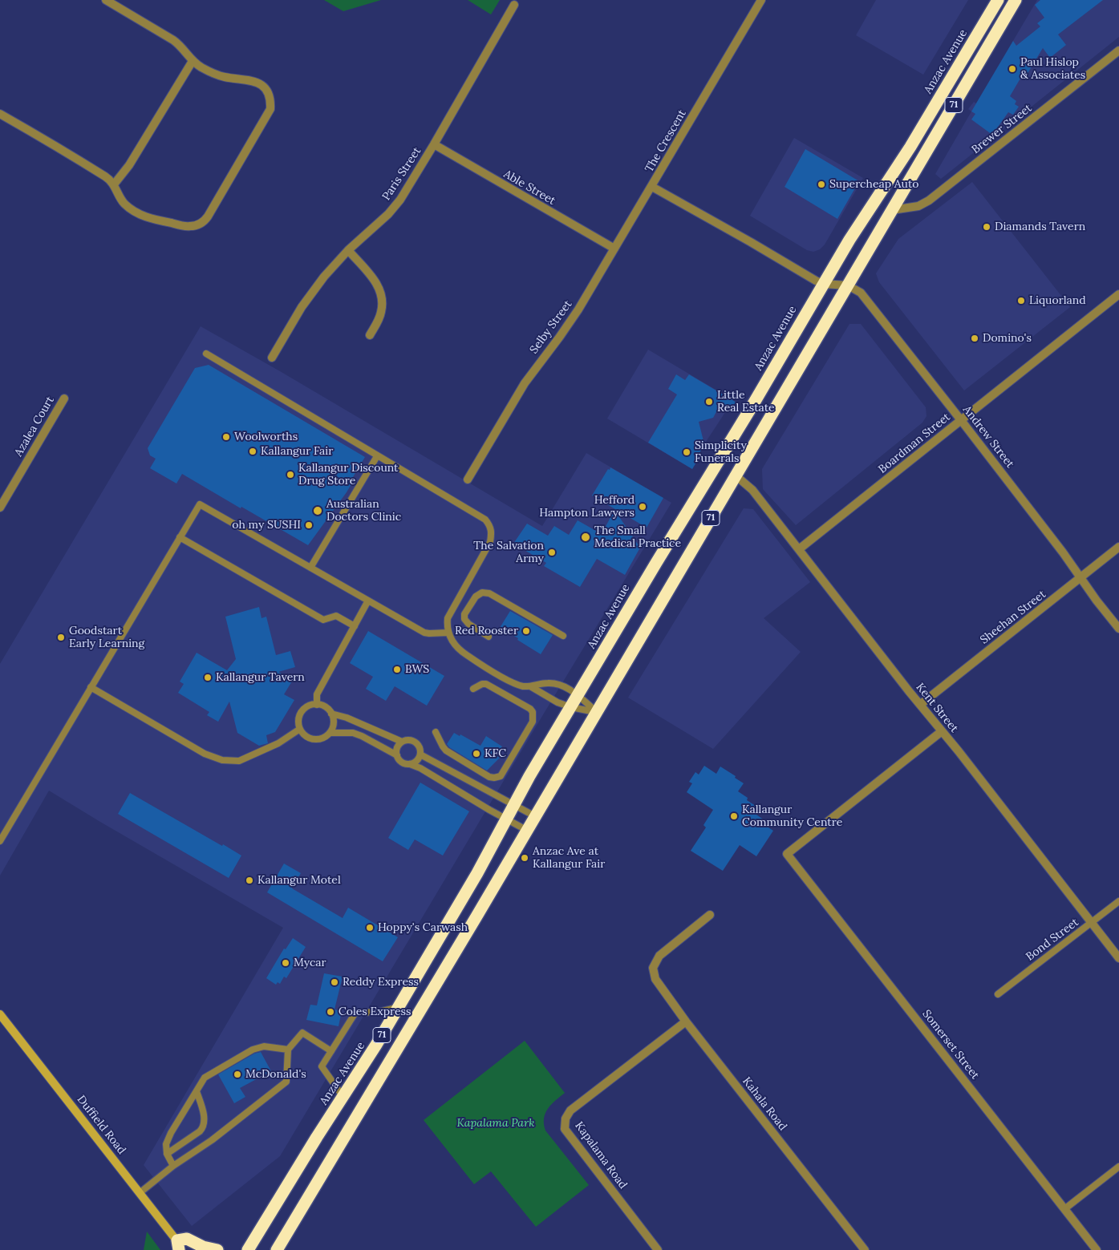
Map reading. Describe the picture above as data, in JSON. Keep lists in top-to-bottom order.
{
  "streets": {
    "highway": ["Anzac Avenue", "71"],
    "street": [
      "Brewer Street",
      "The Crescent",
      "Paris Street",
      "Able Street",
      "Selby Street",
      "Azalea Court",
      "Andrew Street",
      "Boardman Street",
      "Sheehan Street",
      "Kent Street",
      "Somerset Street",
      "Kahala Road",
      "Duffield Road",
      "Kapalama Road"
    ],
    "lane": ["Bond Street"]
  },
  "crossings": [
    ["Anzac Avenue", "The Crescent"],
    ["71", "Brewer Street"],
    ["71", "Andrew Street"],
    ["71", "Kent Street"],
    ["The Crescent", "Selby Street"],
    ["Paris Street", "Able Street"],
    ["Able Street", "Selby Street"],
    ["Andrew Street", "Boardman Street"],
    ["Andrew Street", "Sheehan Street"],
    ["Boardman Street", "Kent Street"],
    ["Sheehan Street", "Kent Street"],
    ["Kent Street", "Bond Street"],
    ["Kent Street", "Somerset Street"],
    ["Kahala Road", "Kapalama Road"]
  ],
  "parks": ["Kapalama Park"],
  "places": [
    "Paul Hislop & Associates",
    "Supercheap Auto",
    "Diamands Tavern",
    "Liquorland",
    "Domino's",
    "Little Real Estate",
    "Woolworths",
    "Kallangur Fair",
    "Simplicity Funerals",
    "Kallangur Discount Drug Store",
    "Hefford Hampton Lawyers",
    "Australian Doctors Clinic",
    "oh my SUSHI",
    "The Small Medical Practice",
    "The Salvation Army",
    "Red Rooster",
    "Goodstart Early Learning",
    "BWS",
    "Kallangur Tavern",
    "KFC",
    "Kallangur Community Centre",
    "Anzac Ave at Kallangur Fair",
    "Kallangur Motel",
    "Hoppy's Carwash",
    "Mycar",
    "Reddy Express",
    "Coles Express",
    "McDonald's"
  ]
}
